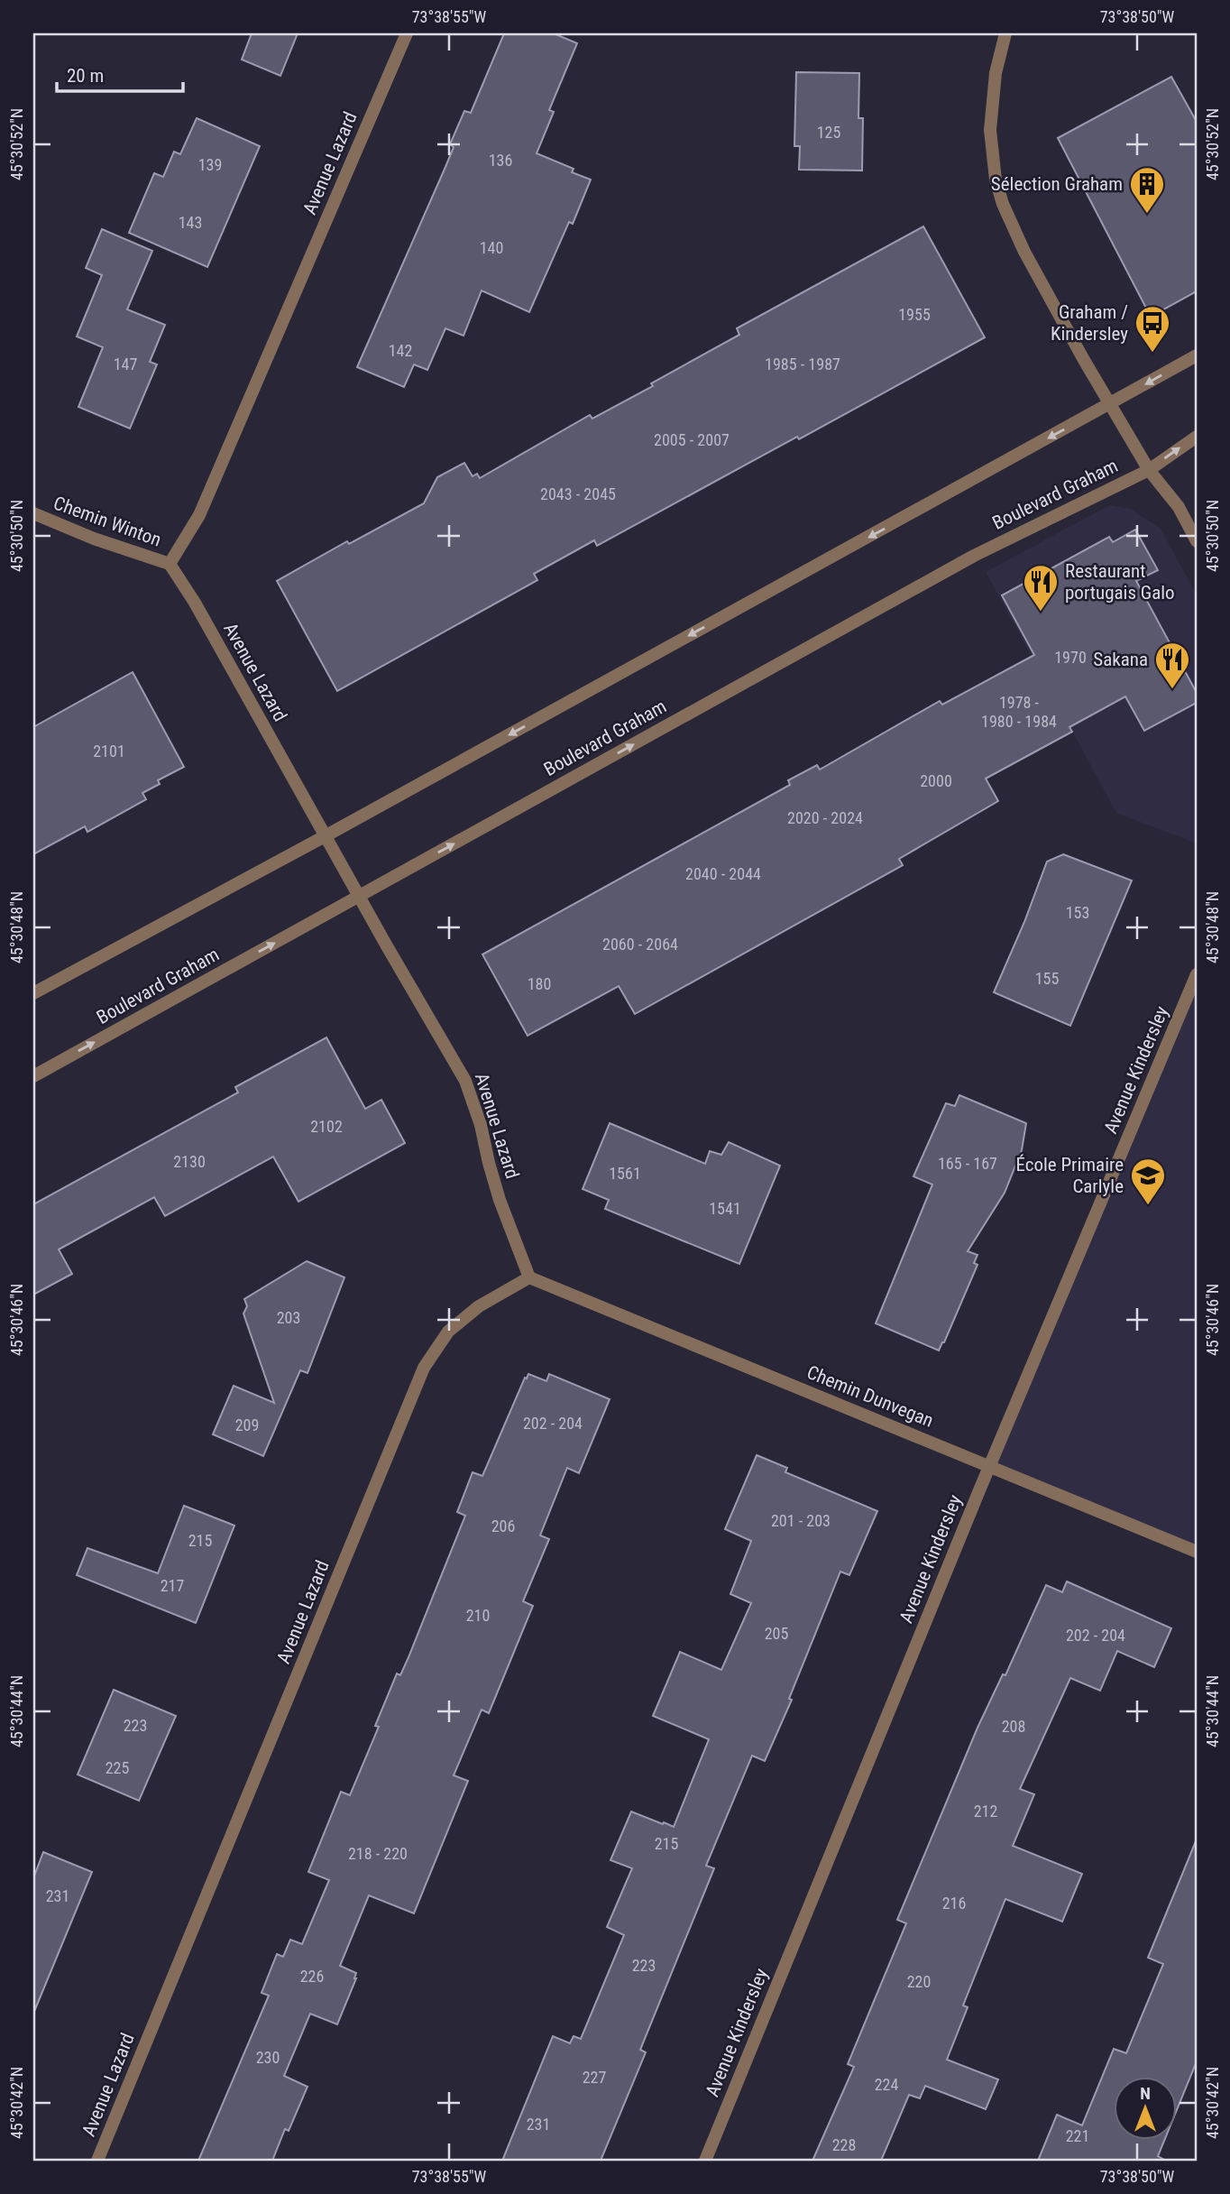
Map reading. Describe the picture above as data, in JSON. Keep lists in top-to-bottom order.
{
  "streets": {
    "street": [
      "Avenue Lazard",
      "Boulevard Graham",
      "Chemin Winton",
      "Avenue Kindersley",
      "Chemin Dunvegan"
    ]
  },
  "crossings": [
    ["Avenue Lazard", "Boulevard Graham"],
    ["Avenue Lazard", "Chemin Winton"],
    ["Avenue Lazard", "Chemin Dunvegan"],
    ["Avenue Kindersley", "Chemin Dunvegan"]
  ],
  "places": {
    "building": ["Sélection Graham"],
    "bus stop": ["Graham / Kindersley"],
    "restaurant": ["Restaurant portugais Galo", "Sakana"],
    "school or university": ["École Primaire Carlyle"]
  },
  "house_numbers": [
    "125",
    "136",
    "139",
    "143",
    "140",
    "1955",
    "142",
    "147",
    "1985 - 1987",
    "2005 - 2007",
    "2043 - 2045",
    "1970",
    "1978 - 1980 - 1984",
    "2101",
    "2000",
    "2020 - 2024",
    "2040 - 2044",
    "153",
    "2060 - 2064",
    "155",
    "180",
    "2102",
    "2130",
    "165 - 167",
    "1561",
    "1541",
    "203",
    "202 - 204",
    "209",
    "201 - 203",
    "206",
    "215",
    "217",
    "210",
    "205",
    "202 - 204",
    "223",
    "208",
    "225",
    "212",
    "215",
    "218 - 220",
    "231",
    "216",
    "223",
    "226",
    "220",
    "230",
    "227",
    "224",
    "231",
    "221",
    "228"
  ],
  "scale_bar": "20 m",
  "north": "top",
  "coordinates": [
    "73°38'55\"W",
    "73°38'50\"W",
    "45°30'52\"N",
    "45°30'50\"N",
    "45°30'48\"N",
    "45°30'46\"N",
    "45°30'44\"N",
    "45°30'42\"N"
  ]
}
